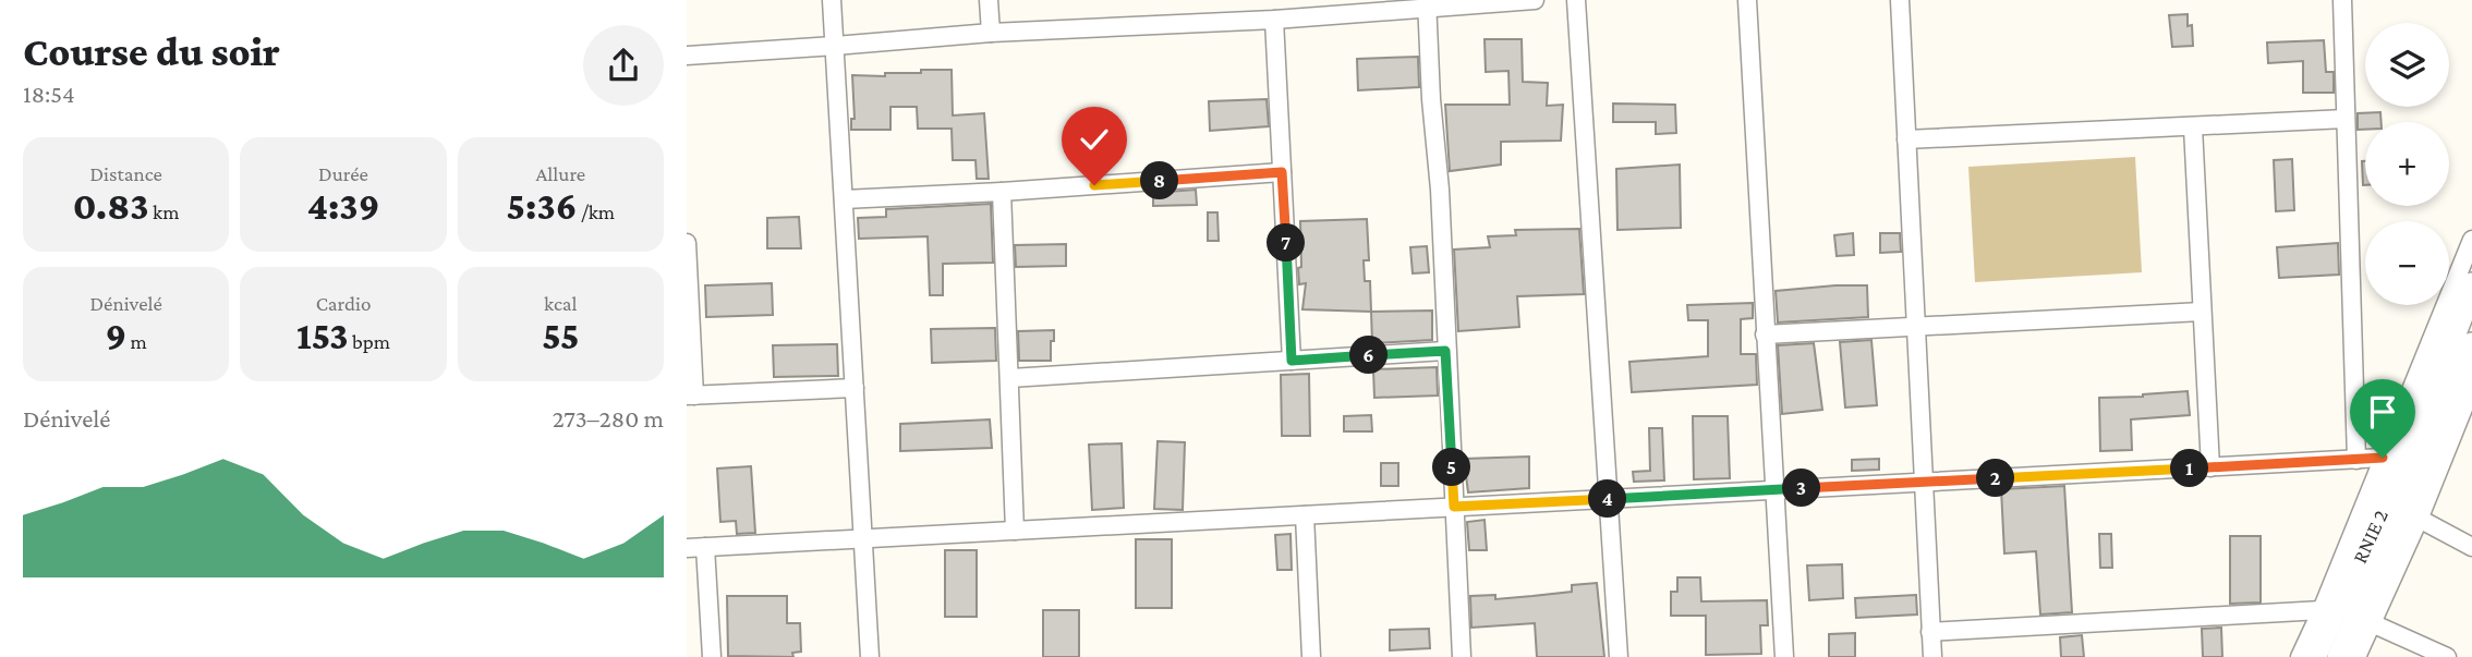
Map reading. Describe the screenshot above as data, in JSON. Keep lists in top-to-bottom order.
{
  "streets": {
    "highway": ["RNIE 2"]
  },
  "page": {
    "heading": ["Course du soir", "18:54"],
    "map_buttons": ["+", "−"],
    "stats": [
      ["Distance", "0.83 km"],
      ["Durée", "4:39"],
      ["Allure", "5:36 /km"],
      ["Dénivelé", "9 m"],
      ["Cardio", "153 bpm"],
      ["kcal", "55"]
    ],
    "pins": [
      "8",
      "7",
      "6",
      "5",
      "1",
      "2",
      "3",
      "4"
    ],
    "chart": ["Dénivelé", "273–280 m"]
  }
}
